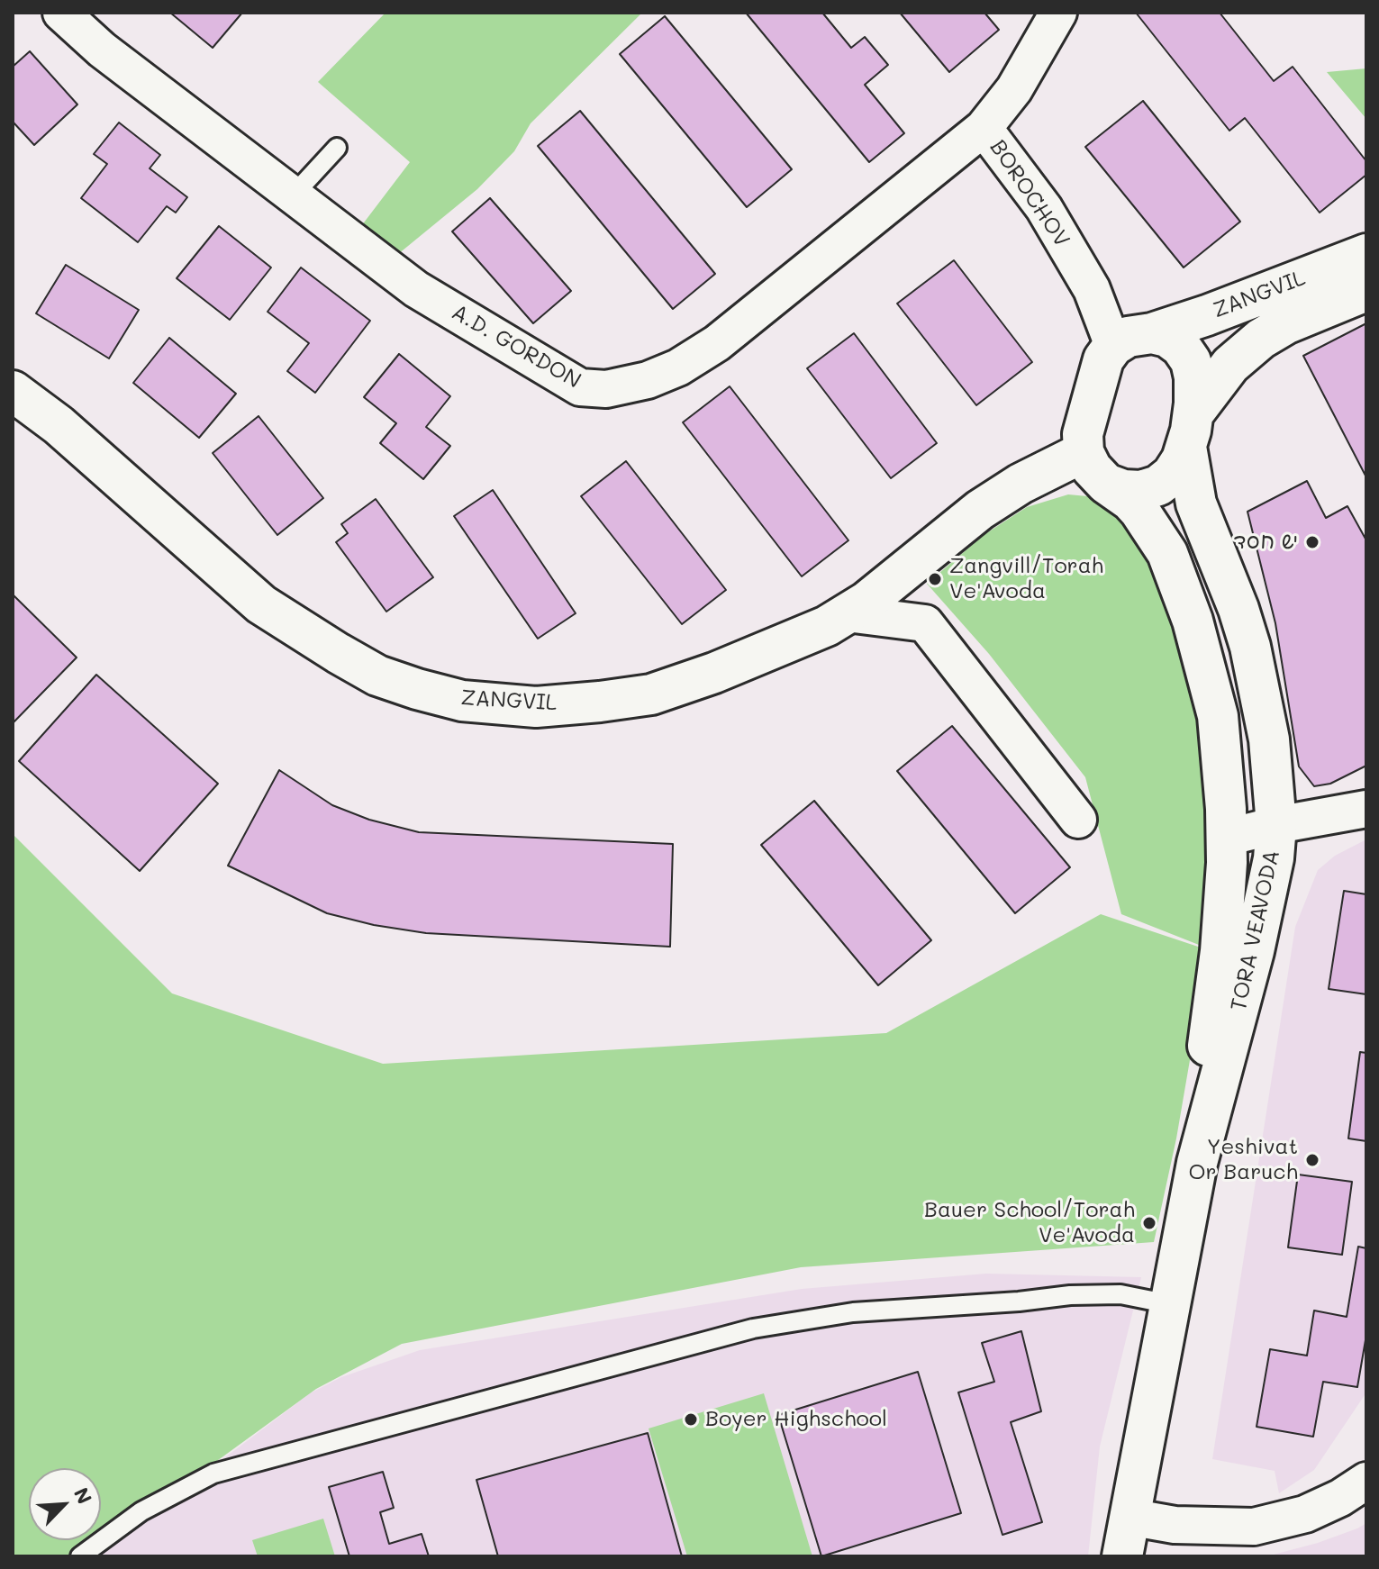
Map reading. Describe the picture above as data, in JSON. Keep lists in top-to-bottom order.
{
  "streets": {
    "street": [
      "BOROCHOV",
      "ZANGVIL",
      "A.D. GORDON",
      "TORA VEAVODA"
    ]
  },
  "crossings": [
    ["BOROCHOV", "ZANGVIL"],
    ["BOROCHOV", "A.D. GORDON"],
    ["BOROCHOV", "TORA VEAVODA"],
    ["ZANGVIL", "TORA VEAVODA"]
  ],
  "places": [
    "יש חסד",
    "Zangvill/Torah Ve'Avoda",
    "Yeshivat Or Baruch",
    "Bauer School/Torah Ve'Avoda",
    "Boyer Highschool"
  ],
  "north": "top right"
}
